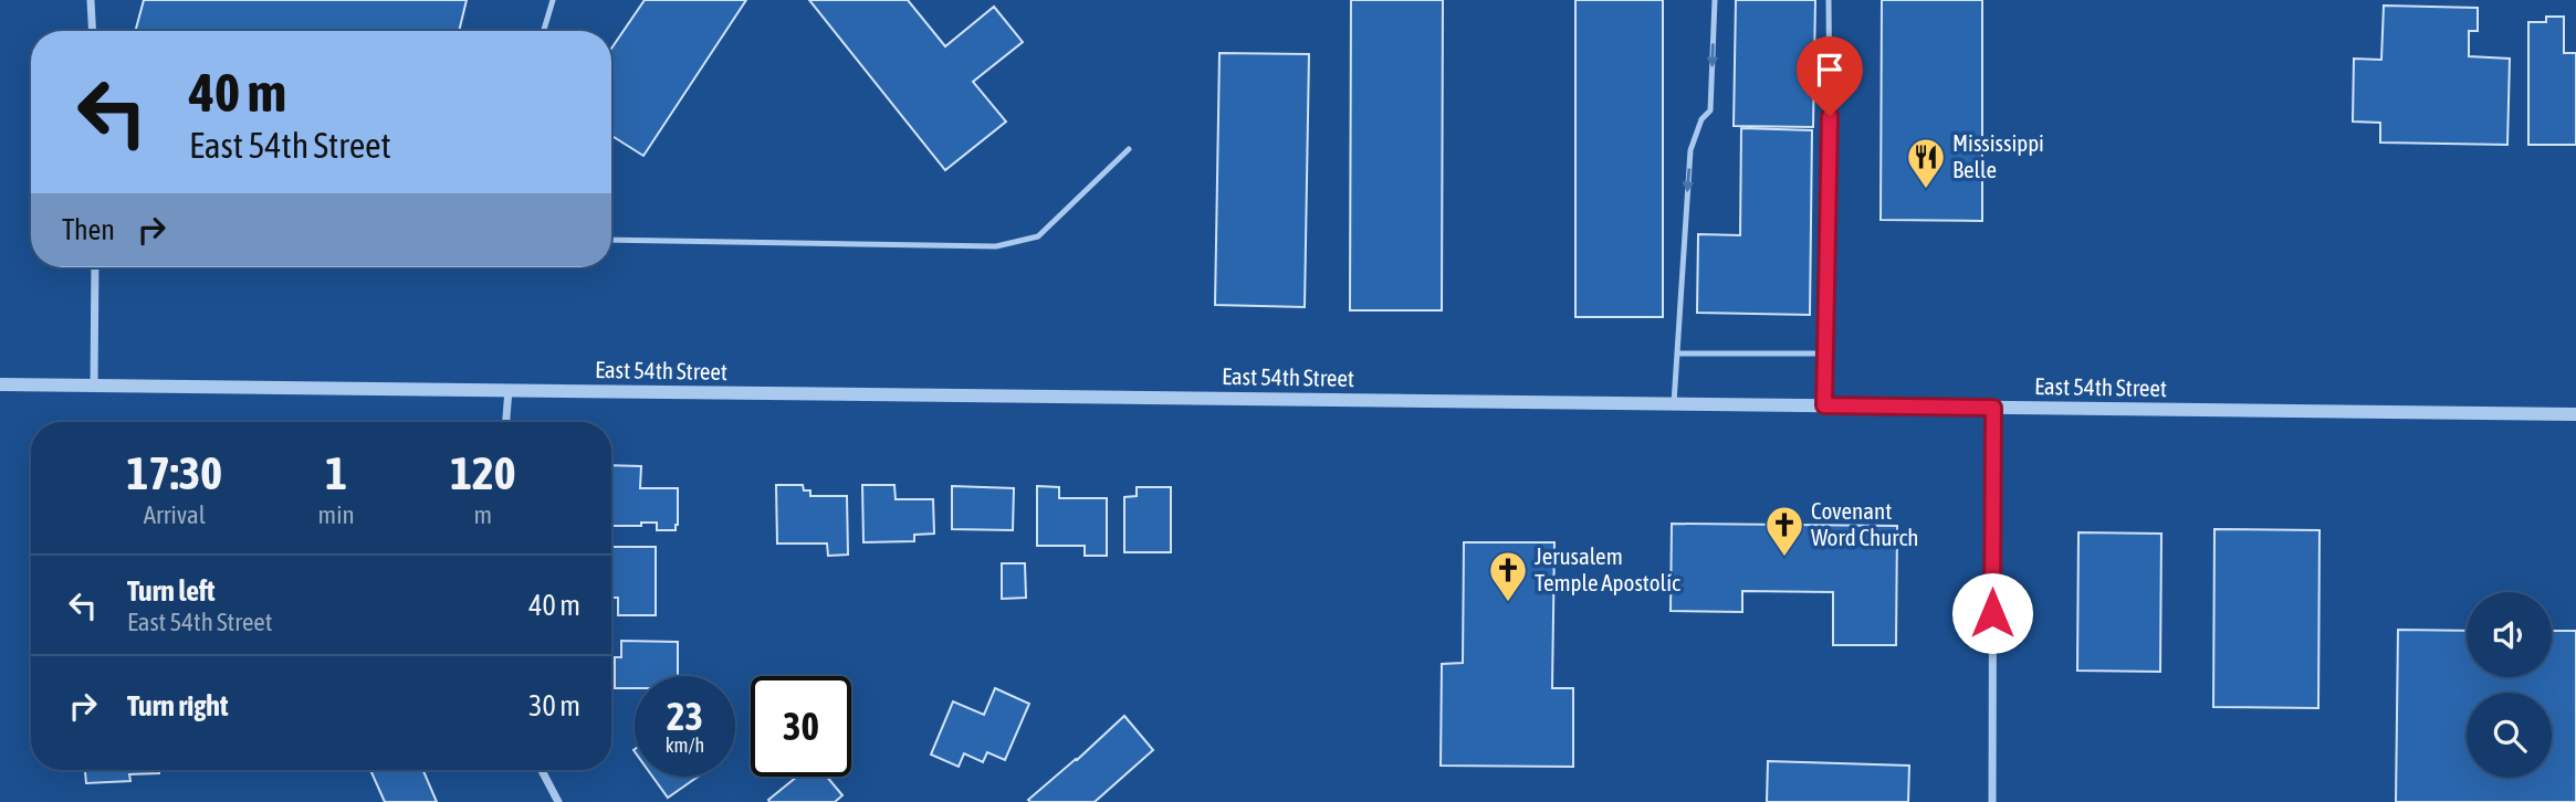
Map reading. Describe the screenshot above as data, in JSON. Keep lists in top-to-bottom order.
{
  "streets": {
    "street": ["East 54th Street"]
  },
  "places": {
    "restaurant": ["Mississippi Belle"],
    "church": ["Covenant Word Church", "Jerusalem Temple Apostolic"]
  },
  "page": {
    "turn": ["40 m", "East 54th Street"],
    "then": "Then",
    "eta": [
      "17:30",
      "Arrival",
      "1",
      "min",
      "120",
      "m"
    ],
    "list": [
      {
        "name": "Turn left",
        "note": "East 54th Street",
        "value": "40 m"
      },
      {
        "name": "Turn right",
        "value": "30 m"
      }
    ],
    "speed": "23 km/h",
    "limit": "30"
  }
}
